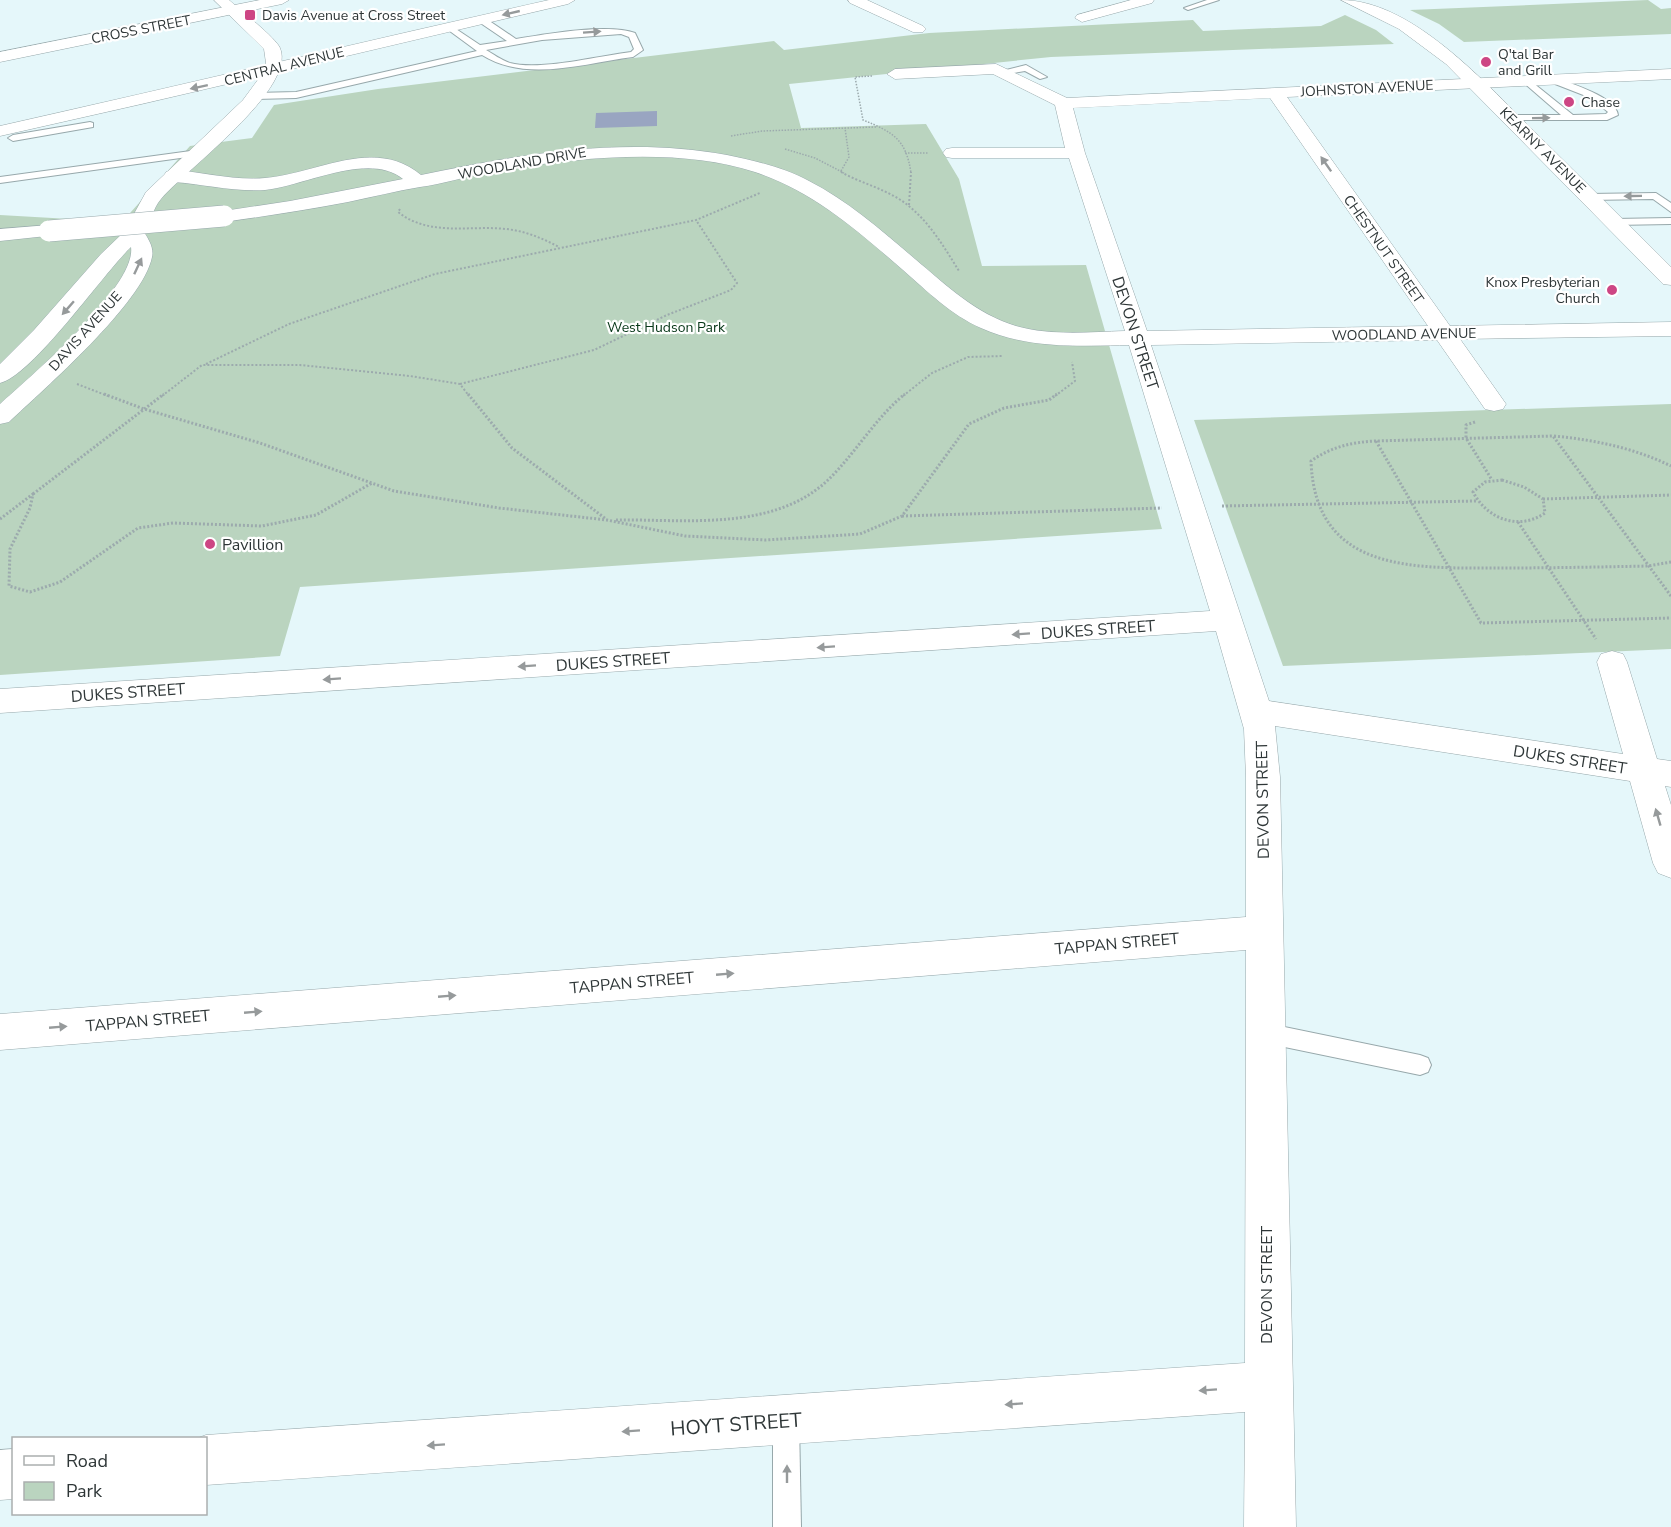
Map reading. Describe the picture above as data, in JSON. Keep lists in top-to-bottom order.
{
  "streets": {
    "street": [
      "CROSS STREET",
      "CENTRAL AVENUE",
      "JOHNSTON AVENUE",
      "KEARNY AVENUE",
      "WOODLAND DRIVE",
      "CHESTNUT STREET",
      "DAVIS AVENUE",
      "DEVON STREET",
      "WOODLAND AVENUE",
      "DUKES STREET",
      "TAPPAN STREET",
      "HOYT STREET"
    ]
  },
  "crossings": [
    ["CENTRAL AVENUE", "DAVIS AVENUE"],
    ["JOHNSTON AVENUE", "KEARNY AVENUE"],
    ["JOHNSTON AVENUE", "CHESTNUT STREET"],
    ["JOHNSTON AVENUE", "DEVON STREET"],
    ["WOODLAND DRIVE", "DEVON STREET"],
    ["WOODLAND DRIVE", "WOODLAND AVENUE"],
    ["CHESTNUT STREET", "WOODLAND AVENUE"],
    ["DEVON STREET", "WOODLAND AVENUE"],
    ["DEVON STREET", "DUKES STREET"],
    ["DEVON STREET", "TAPPAN STREET"],
    ["DEVON STREET", "HOYT STREET"]
  ],
  "one_way": [
    "CHESTNUT STREET",
    "DUKES STREET",
    "TAPPAN STREET",
    "HOYT STREET"
  ],
  "parks": ["West Hudson Park"],
  "places": {
    "transit": ["Davis Avenue at Cross Street"],
    "other": [
      "Q'tal Bar and Grill",
      "Chase",
      "Knox Presbyterian Church",
      "Pavillion"
    ]
  },
  "legend": ["Road", "Park"]
}
